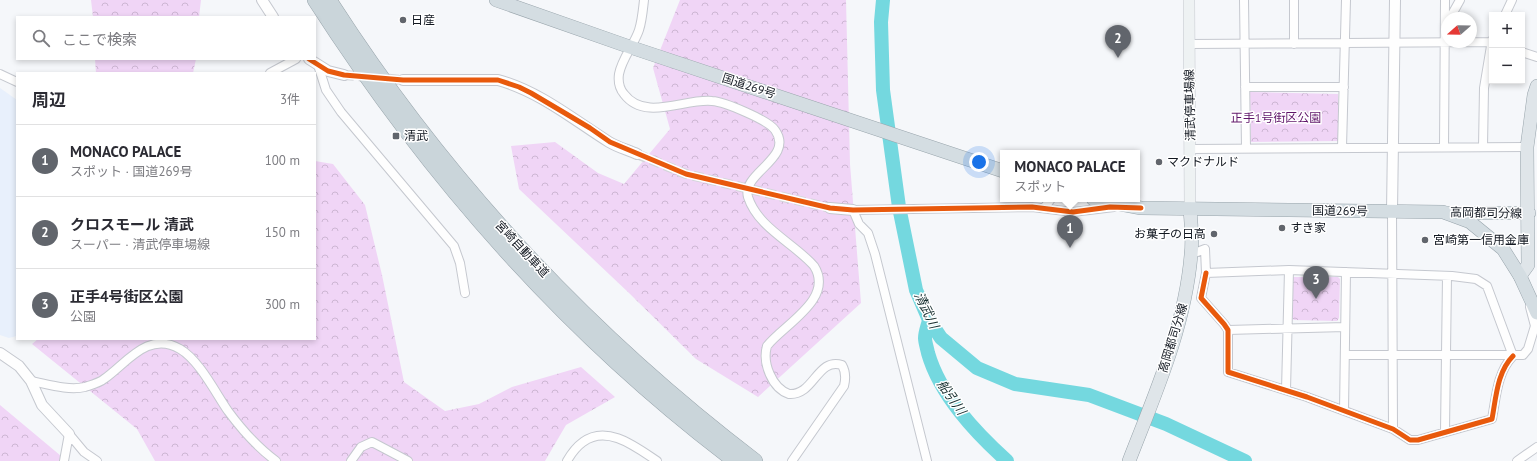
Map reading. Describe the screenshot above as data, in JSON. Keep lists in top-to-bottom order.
{
  "streets": {
    "highway": ["国道269号", "宮崎自動車道"],
    "main road": ["清武停車場線", "高岡都司分線"]
  },
  "crossings": [
    ["国道269号", "清武停車場線"],
    ["国道269号", "高岡都司分線"],
    ["清武停車場線", "高岡都司分線"]
  ],
  "water": ["清武川", "船引川"],
  "parks": ["正手1号街区公園"],
  "places": {
    "other": [
      "日産",
      "マクドナルド",
      "すき家",
      "お菓子の日高",
      "宮崎第一信用金庫"
    ],
    "transit": ["清武"]
  },
  "north": "left",
  "page": {
    "map_buttons": ["+", "−"],
    "search": "ここで検索",
    "pins": ["2", "1", "3"],
    "heading": ["周辺", "3件"],
    "list": [
      {
        "mark": "1",
        "name": "MONACO PALACE",
        "note": "スポット · 国道269号",
        "value": "100 m"
      },
      {
        "mark": "2",
        "name": "クロスモール 清武",
        "note": "スーパー · 清武停車場線",
        "value": "150 m"
      },
      {
        "mark": "3",
        "name": "正手4号街区公園",
        "note": "公園",
        "value": "300 m"
      }
    ],
    "popup": ["MONACO PALACE", "スポット"]
  }
}
